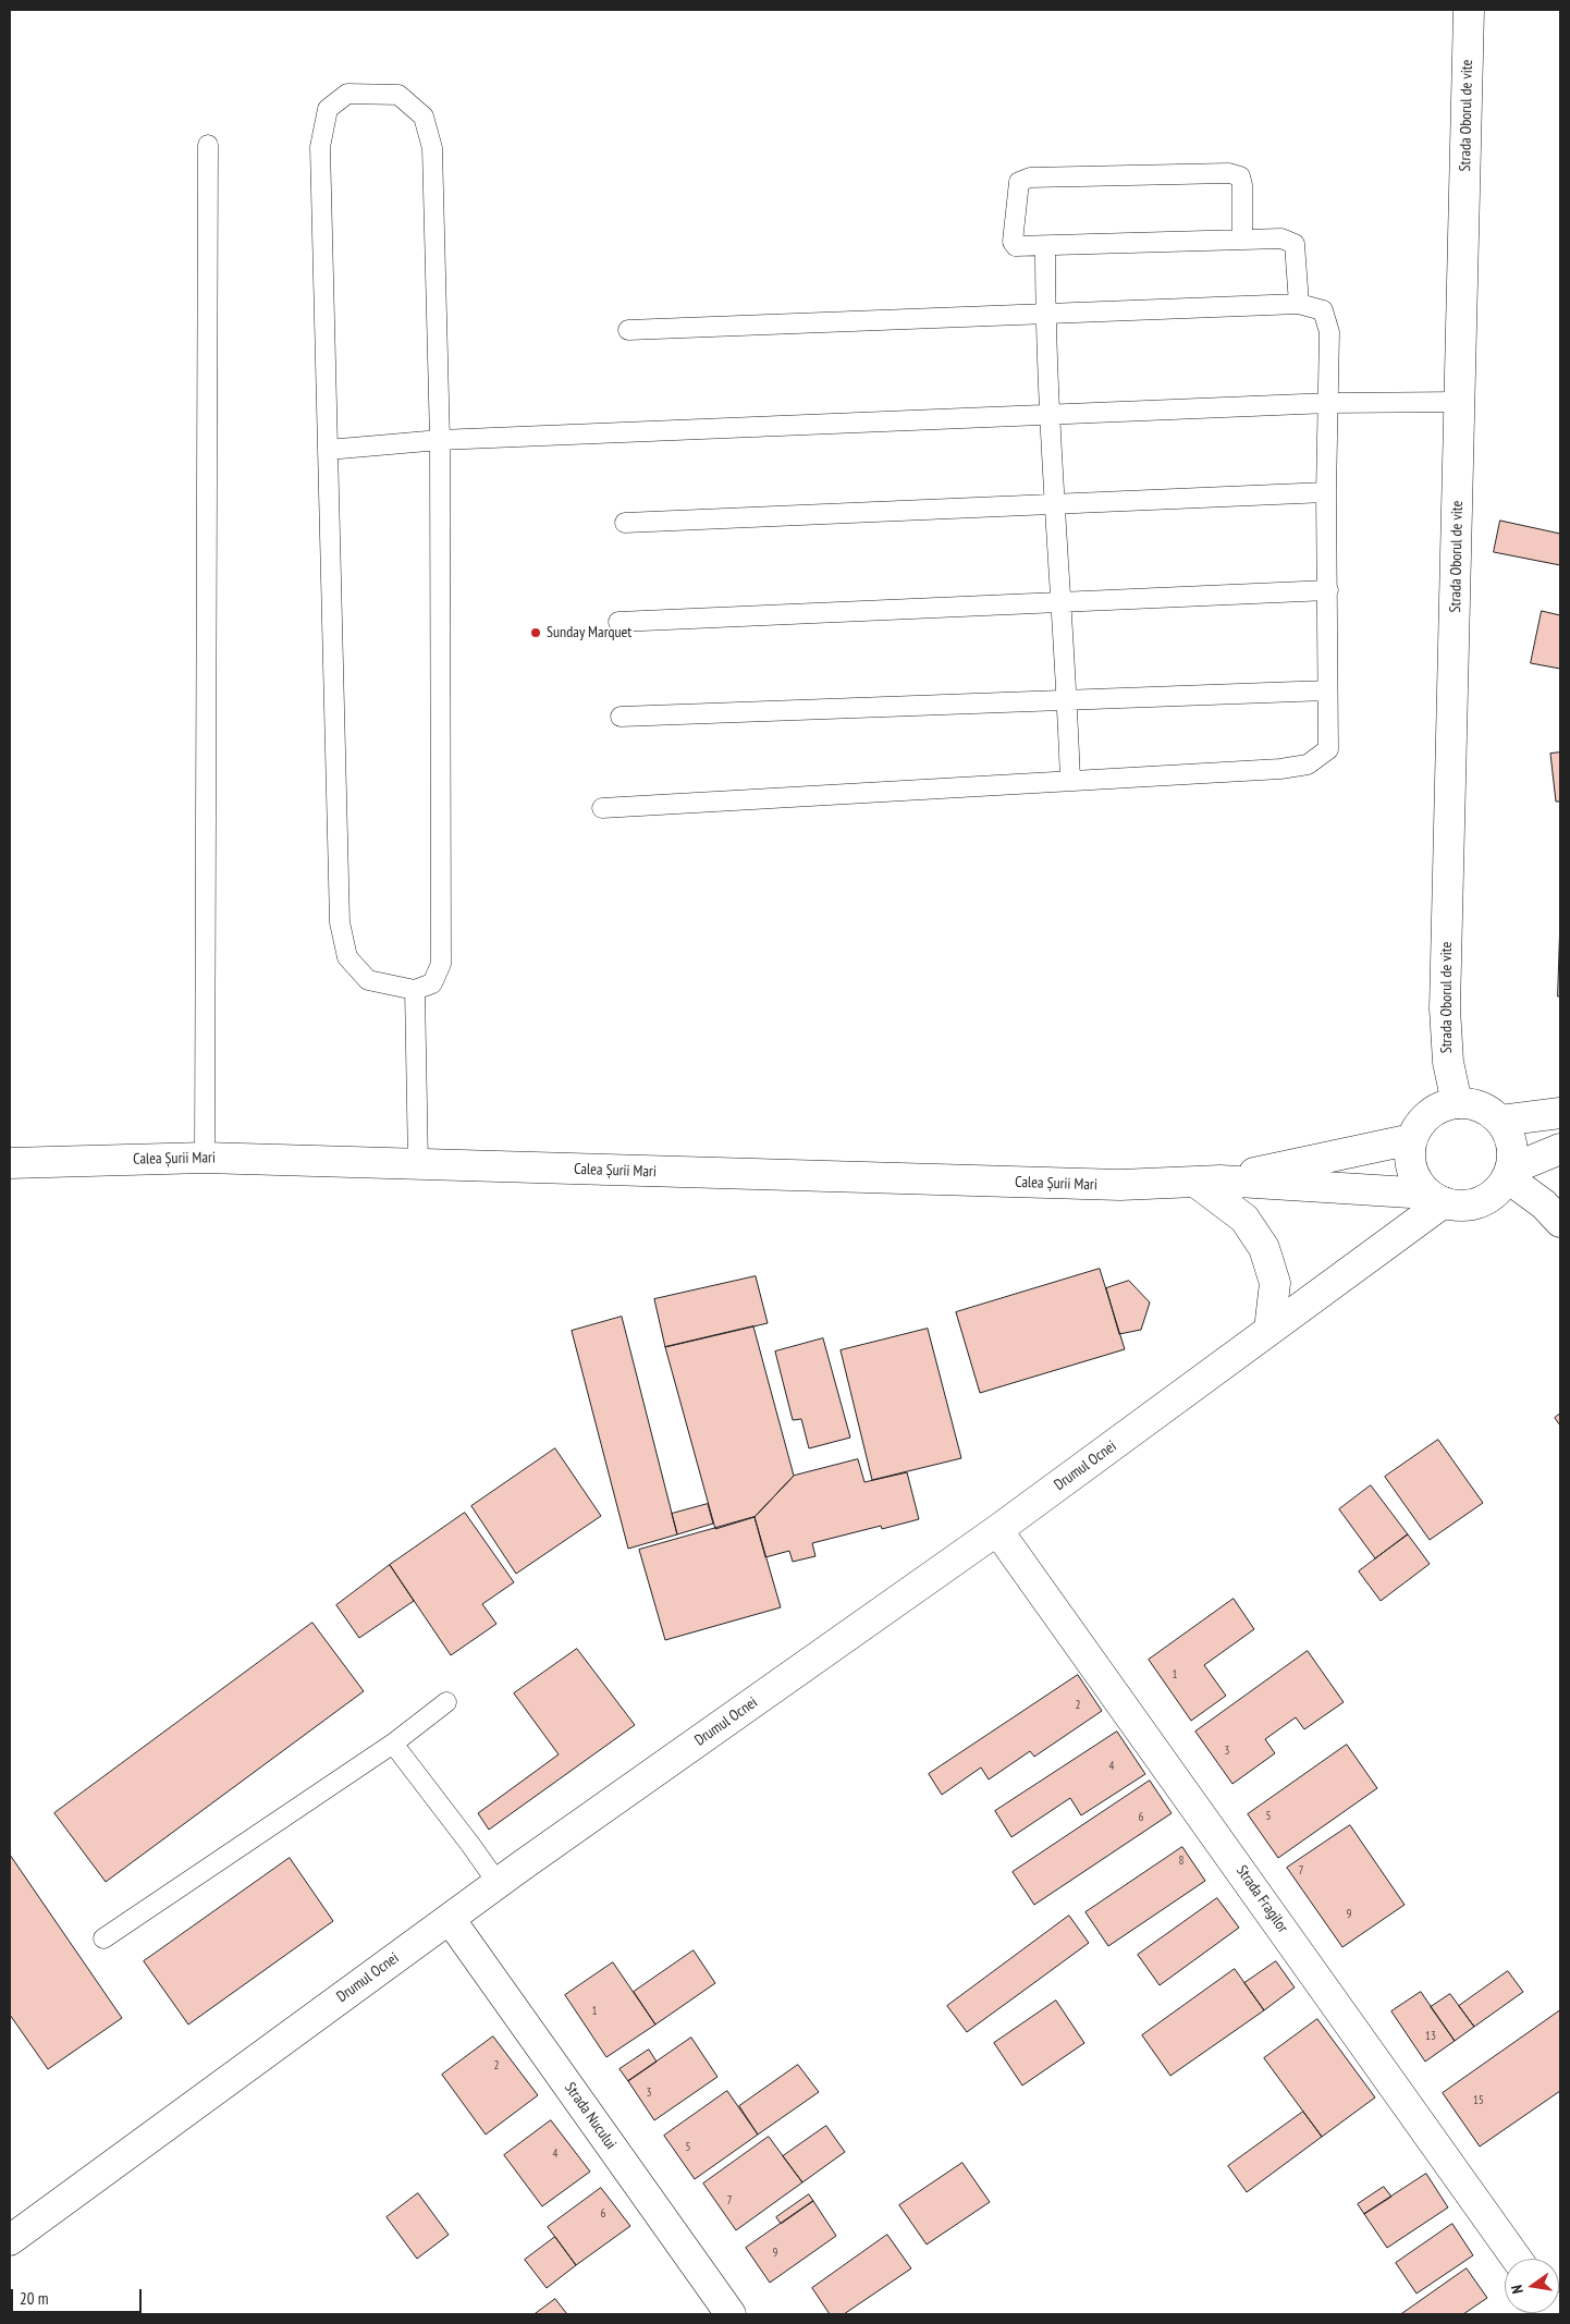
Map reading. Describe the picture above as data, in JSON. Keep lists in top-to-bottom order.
{
  "streets": {
    "street": [
      "Strada Oborul de vite",
      "Calea Șurii Mari",
      "Drumul Ocnei",
      "Strada Fragilor",
      "Strada Nucului"
    ]
  },
  "crossings": [
    ["Strada Oborul de vite", "Calea Șurii Mari"],
    ["Strada Oborul de vite", "Drumul Ocnei"],
    ["Calea Șurii Mari", "Drumul Ocnei"],
    ["Drumul Ocnei", "Strada Fragilor"],
    ["Drumul Ocnei", "Strada Nucului"]
  ],
  "places": ["Sunday Marquet"],
  "house_numbers": [
    "1",
    "2",
    "3",
    "4",
    "5",
    "6",
    "8",
    "7",
    "9",
    "1",
    "13",
    "2",
    "3",
    "15",
    "5",
    "4",
    "7",
    "6",
    "9"
  ],
  "scale_bar": "20 m",
  "north": "left"
}
